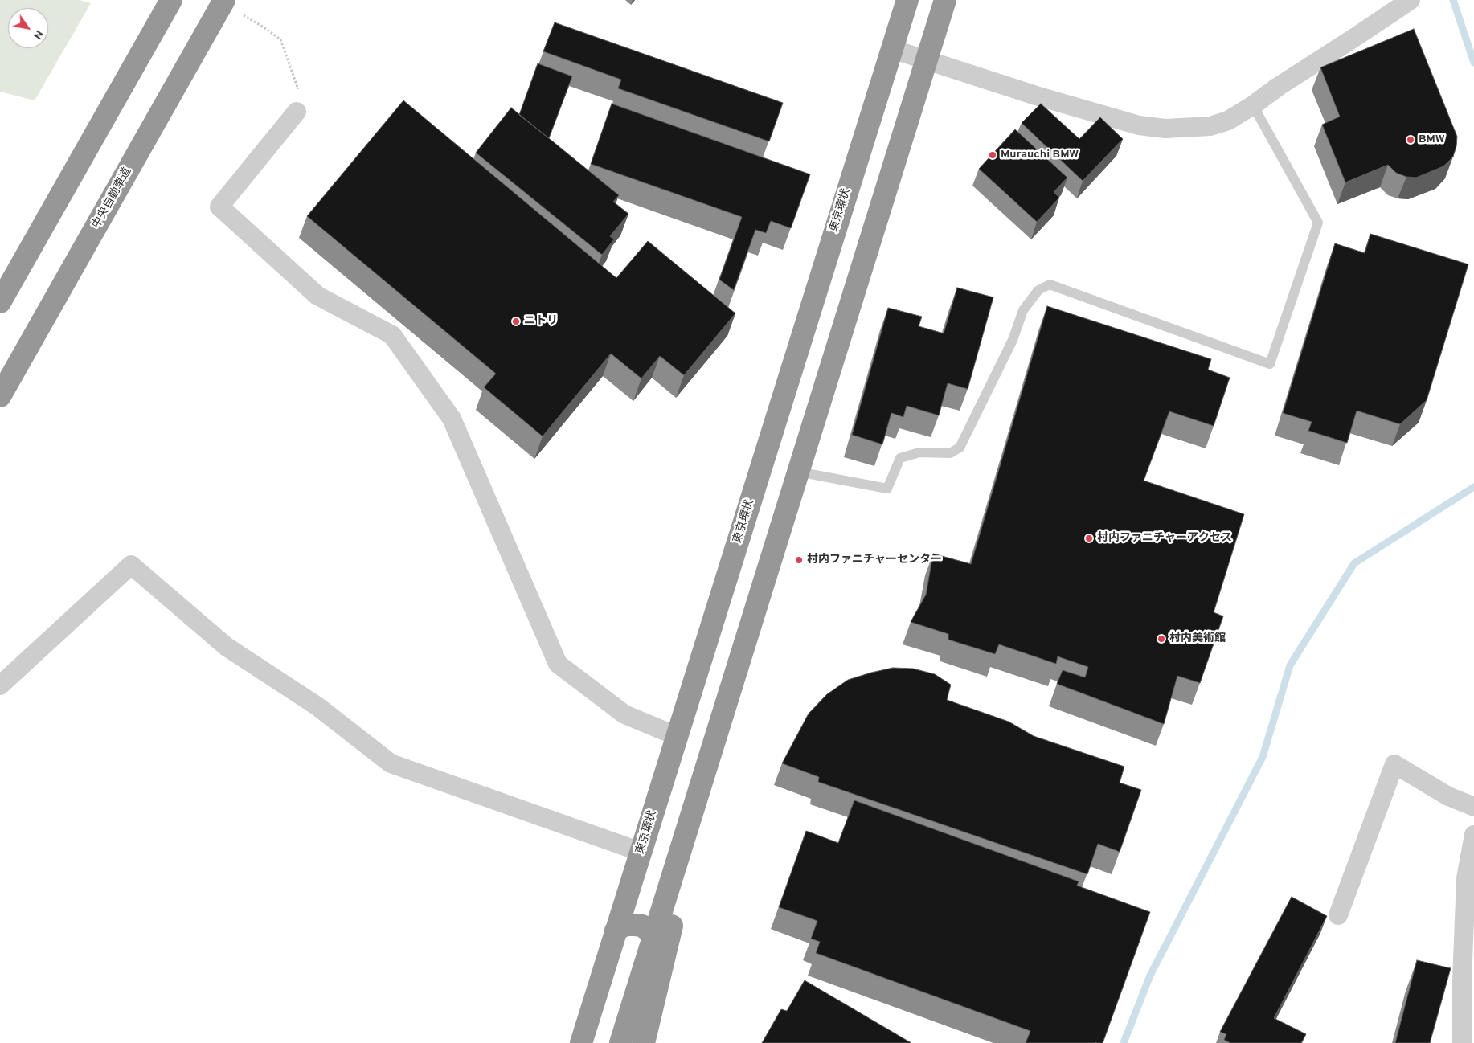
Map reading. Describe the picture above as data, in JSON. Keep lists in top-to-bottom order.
{
  "streets": {
    "highway": ["中央自動車道", "東京環状"]
  },
  "places": [
    "BMW",
    "Murauchi BMW",
    "ニトリ",
    "村内ファニチャーアクセス",
    "村内ファニチャーセンター",
    "村内美術館"
  ],
  "north": "bottom right"
}
